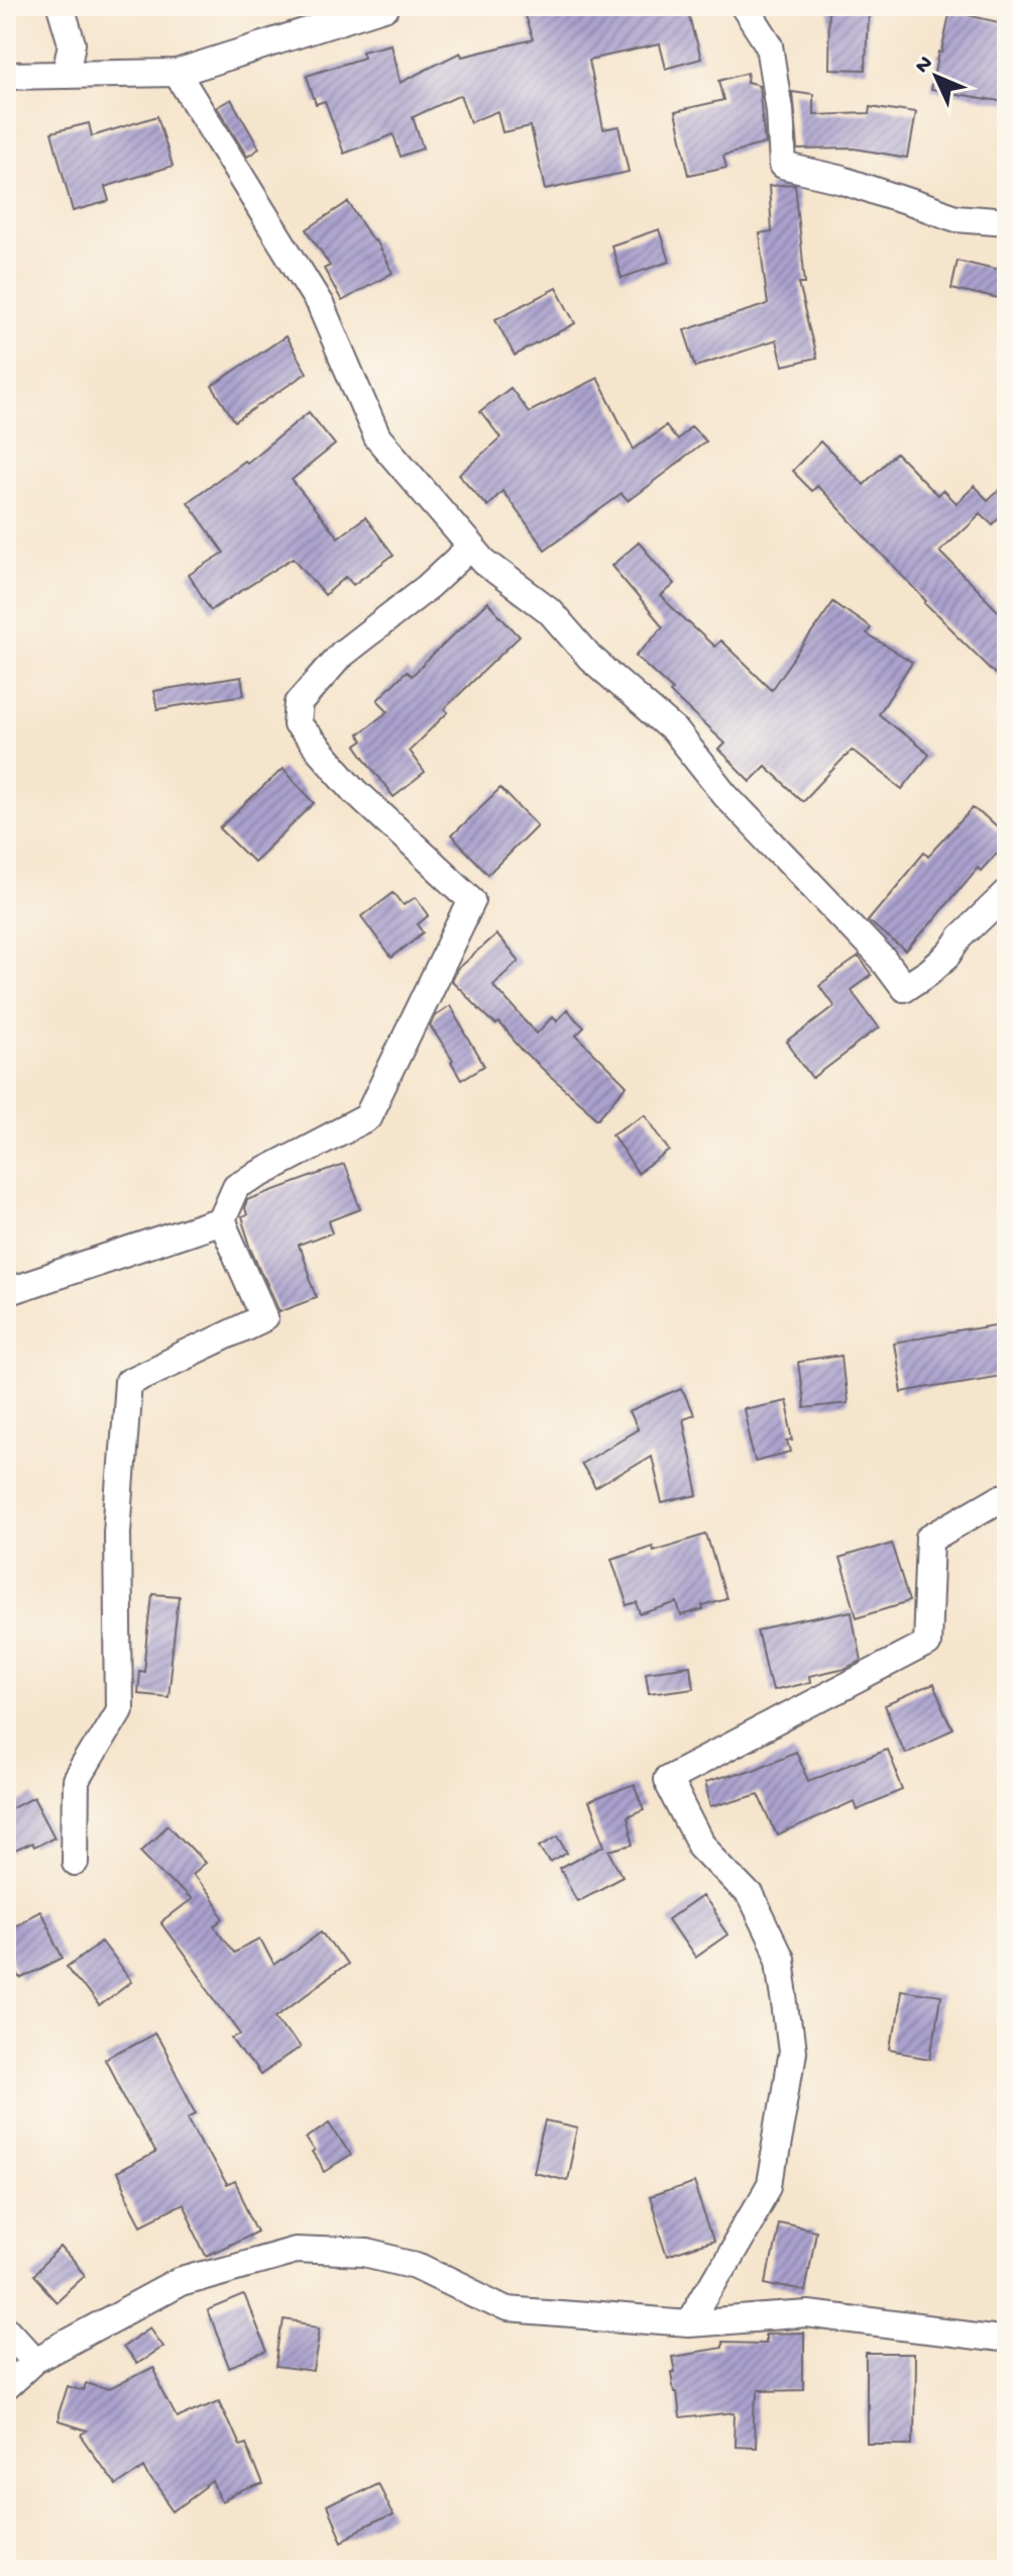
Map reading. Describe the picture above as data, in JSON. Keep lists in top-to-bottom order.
{
  "north": "top left"
}
